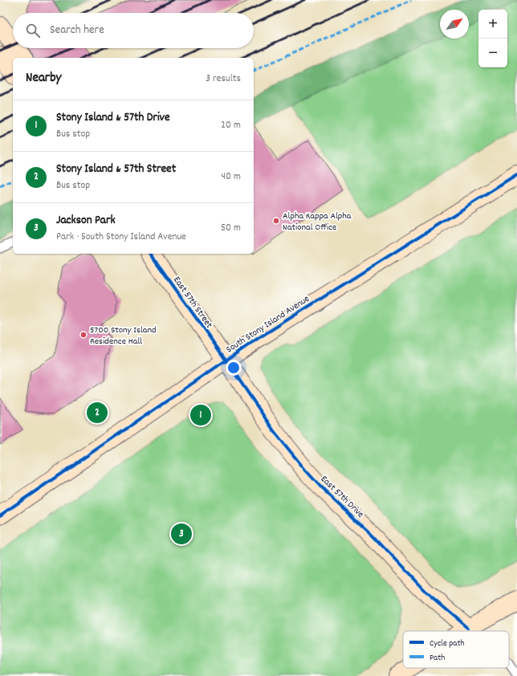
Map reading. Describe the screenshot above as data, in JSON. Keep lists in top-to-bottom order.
{
  "streets": {
    "street": ["East 57th Street", "South Stony Island Avenue", "East 57th Drive"]
  },
  "crossings": [
    ["East 57th Street", "South Stony Island Avenue"],
    ["East 57th Street", "East 57th Drive"],
    ["South Stony Island Avenue", "East 57th Drive"]
  ],
  "places": ["Alpha Kappa Alpha National Office", "5700 Stony Island Residence Hall"],
  "legend": ["Cycle path", "Path"],
  "north": "top right",
  "page": {
    "map_buttons": ["+", "−"],
    "search": "Search here",
    "heading": ["Nearby", "3 results"],
    "list": [
      {
        "mark": "1",
        "name": "Stony Island & 57th Drive",
        "note": "Bus stop",
        "value": "20 m"
      },
      {
        "mark": "2",
        "name": "Stony Island & 57th Street",
        "note": "Bus stop",
        "value": "40 m"
      },
      {
        "mark": "3",
        "name": "Jackson Park",
        "note": "Park · South Stony Island Avenue",
        "value": "50 m"
      }
    ],
    "pins": ["2", "1", "3"]
  }
}
